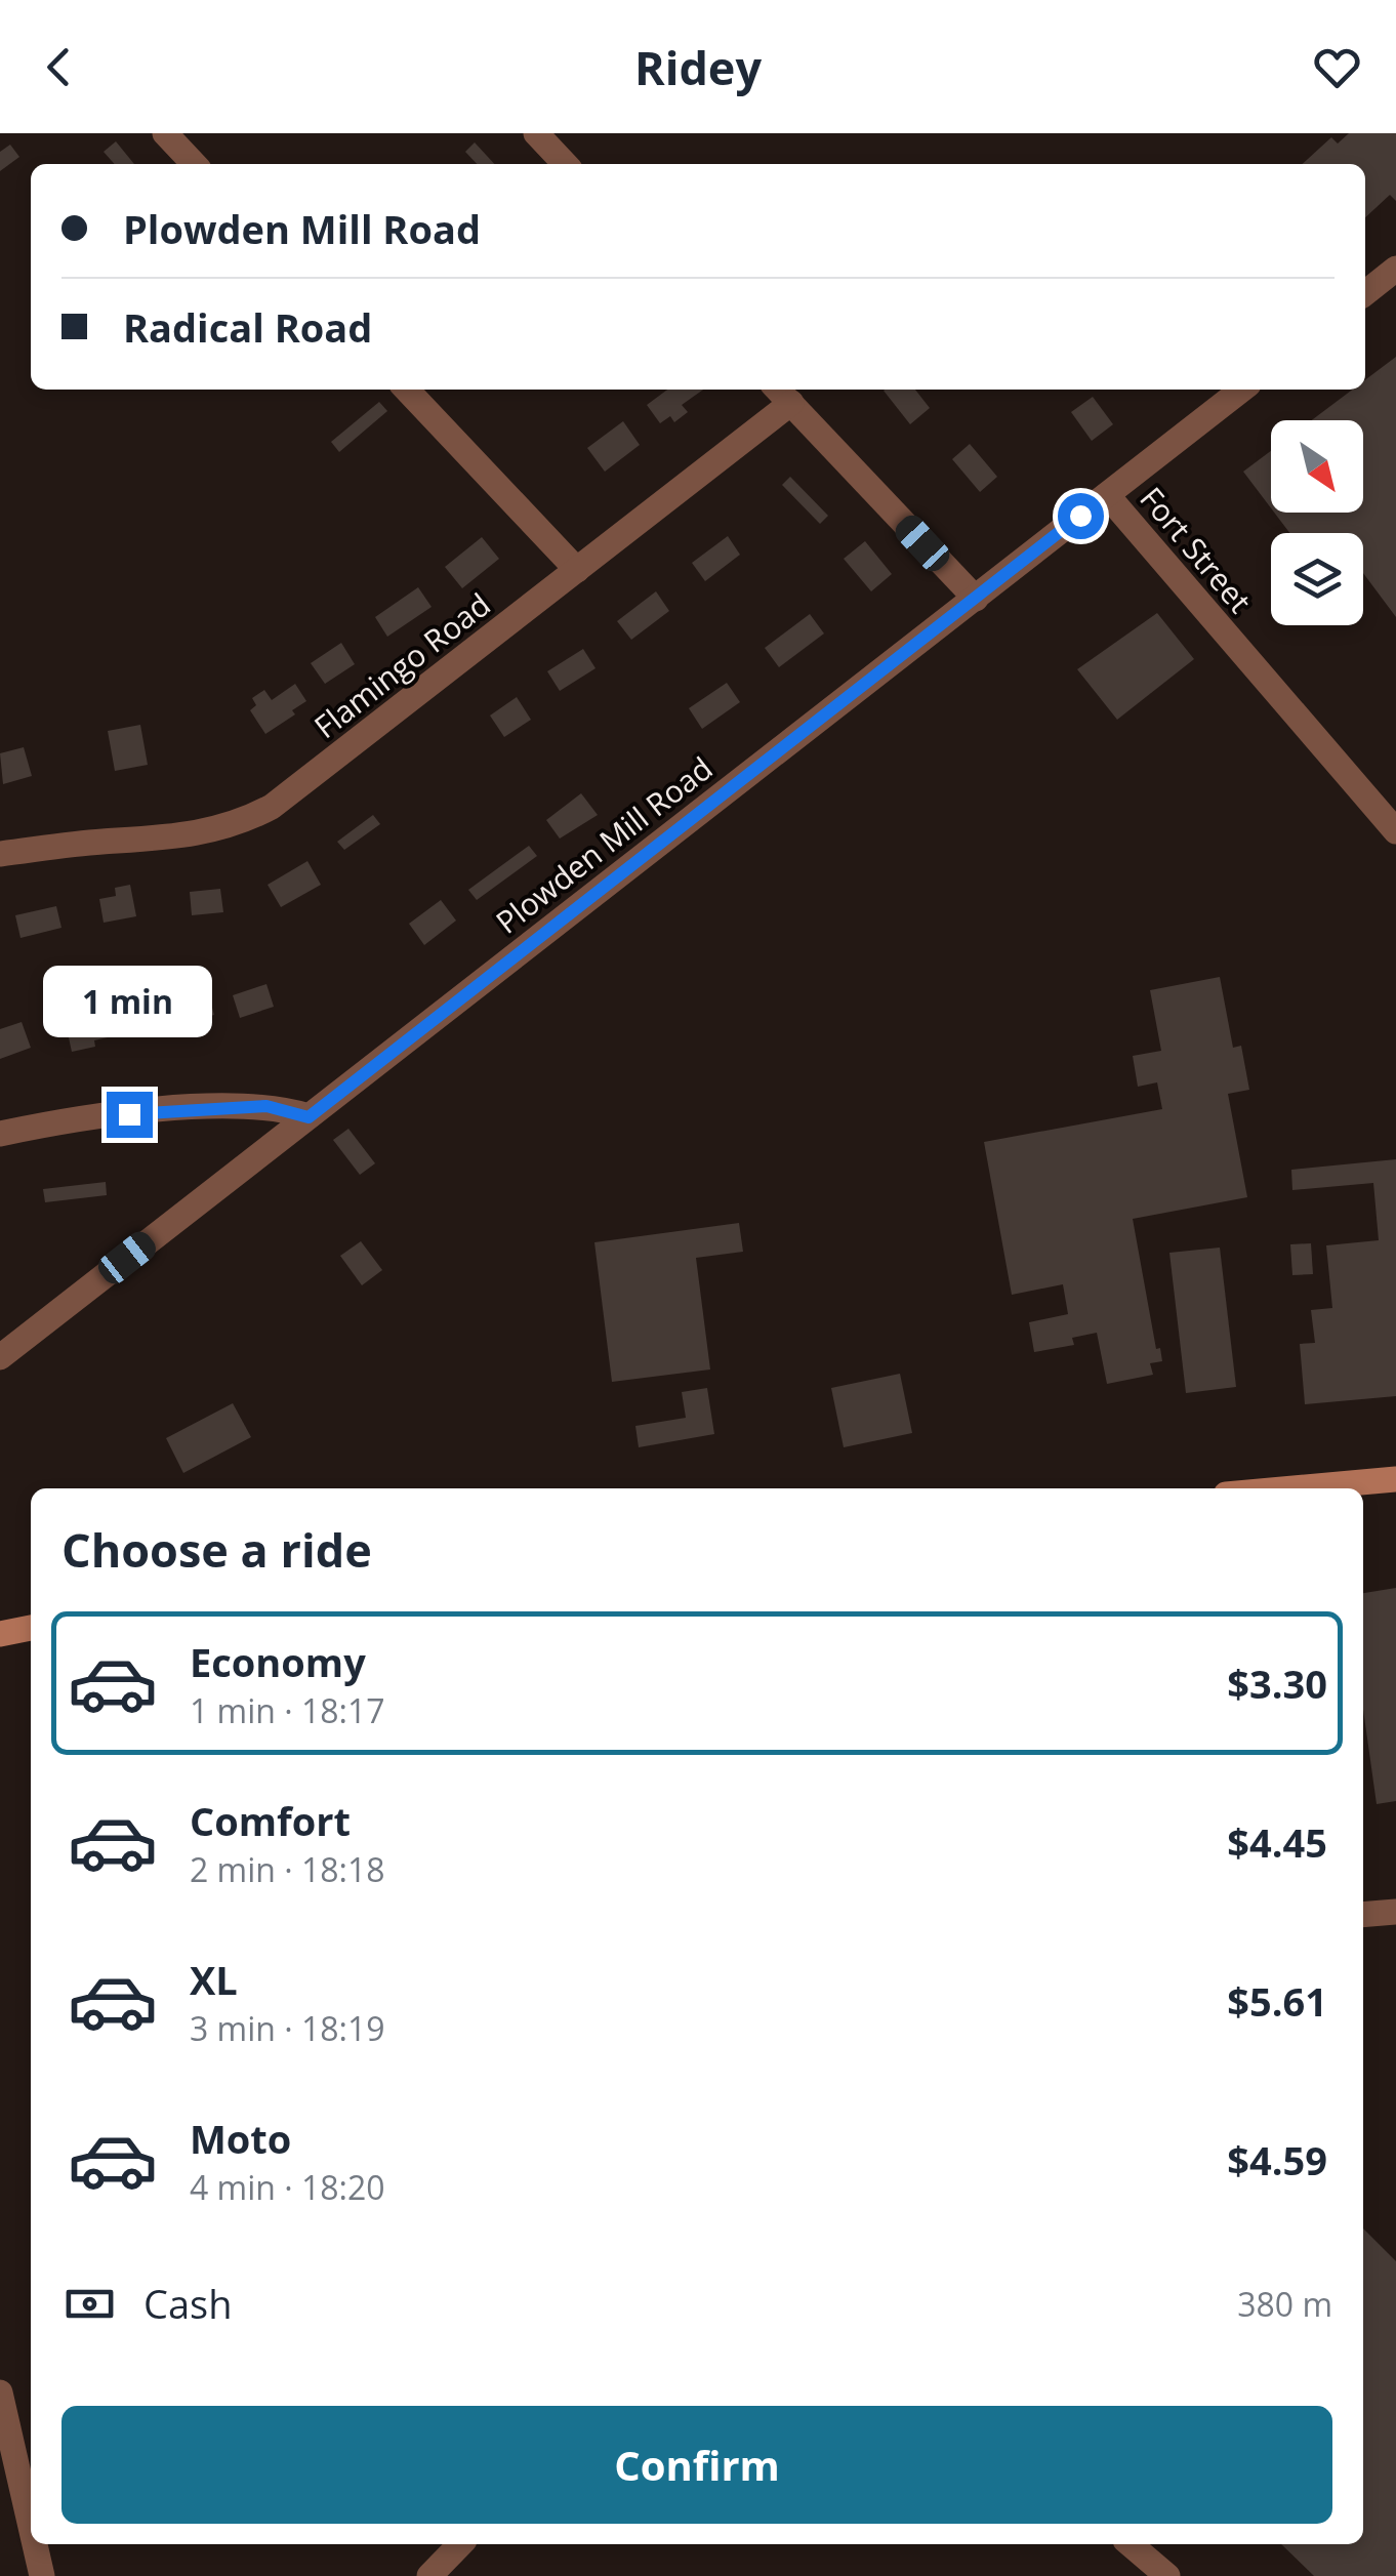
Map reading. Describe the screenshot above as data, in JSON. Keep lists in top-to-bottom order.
{
  "streets": {
    "street": ["Fort Street", "Flamingo Road", "Plowden Mill Road"]
  },
  "crossings": [
    ["Fort Street", "Plowden Mill Road"],
    ["Flamingo Road", "Plowden Mill Road"]
  ],
  "north": "bottom right",
  "page": {
    "header": "Ridey",
    "banner": ["Plowden Mill Road", "Radical Road"],
    "bubble": "1 min",
    "heading": "Choose a ride",
    "list": [
      {
        "name": "Economy",
        "note": "1 min · 18:17",
        "value": "$3.30"
      },
      {
        "name": "Comfort",
        "note": "2 min · 18:18",
        "value": "$4.45"
      },
      {
        "name": "XL",
        "note": "3 min · 18:19",
        "value": "$5.61"
      },
      {
        "name": "Moto",
        "note": "4 min · 18:20",
        "value": "$4.59"
      }
    ],
    "pay": ["Cash", "380 m"],
    "buttons": "Confirm"
  }
}
